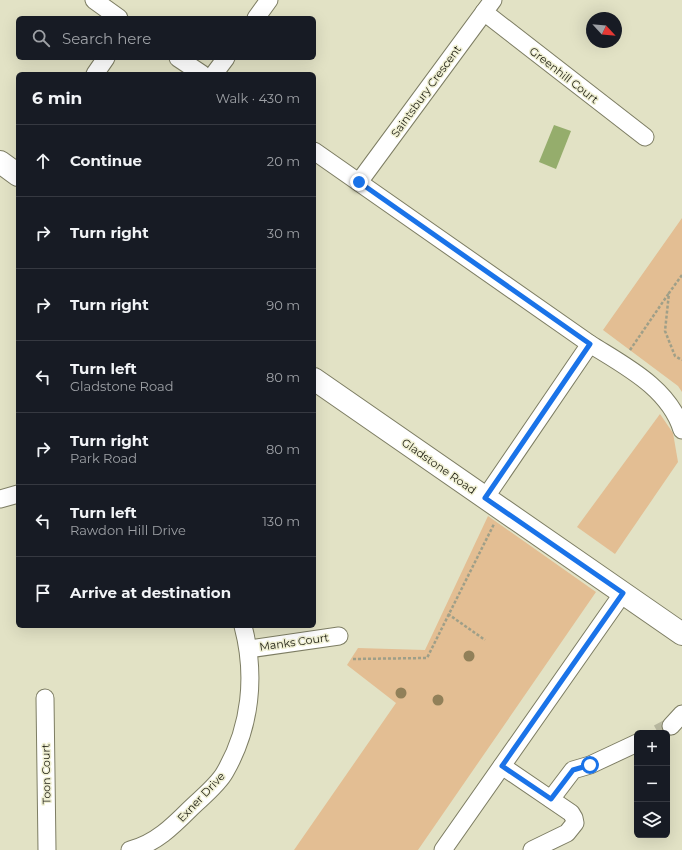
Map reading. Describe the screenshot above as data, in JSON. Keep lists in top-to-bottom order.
{
  "streets": {
    "main road": ["Gladstone Road"],
    "street": [
      "Greenhill Court",
      "Saintsbury Crescent",
      "Manks Court",
      "Toon Court",
      "Exner Drive"
    ]
  },
  "crossings": [
    ["Greenhill Court", "Saintsbury Crescent"],
    ["Manks Court", "Exner Drive"]
  ],
  "north": "bottom right",
  "page": {
    "search": "Search here",
    "heading": ["6 min", "Walk · 430 m"],
    "list": [
      ["Continue", "20 m"],
      ["Turn right", "30 m"],
      ["Turn right", "90 m"],
      ["Turn left", "Gladstone Road", "80 m"],
      ["Turn right", "Park Road", "80 m"],
      ["Turn left", "Rawdon Hill Drive", "130 m"],
      "Arrive at destination"
    ],
    "map_buttons": ["+", "−"]
  }
}
